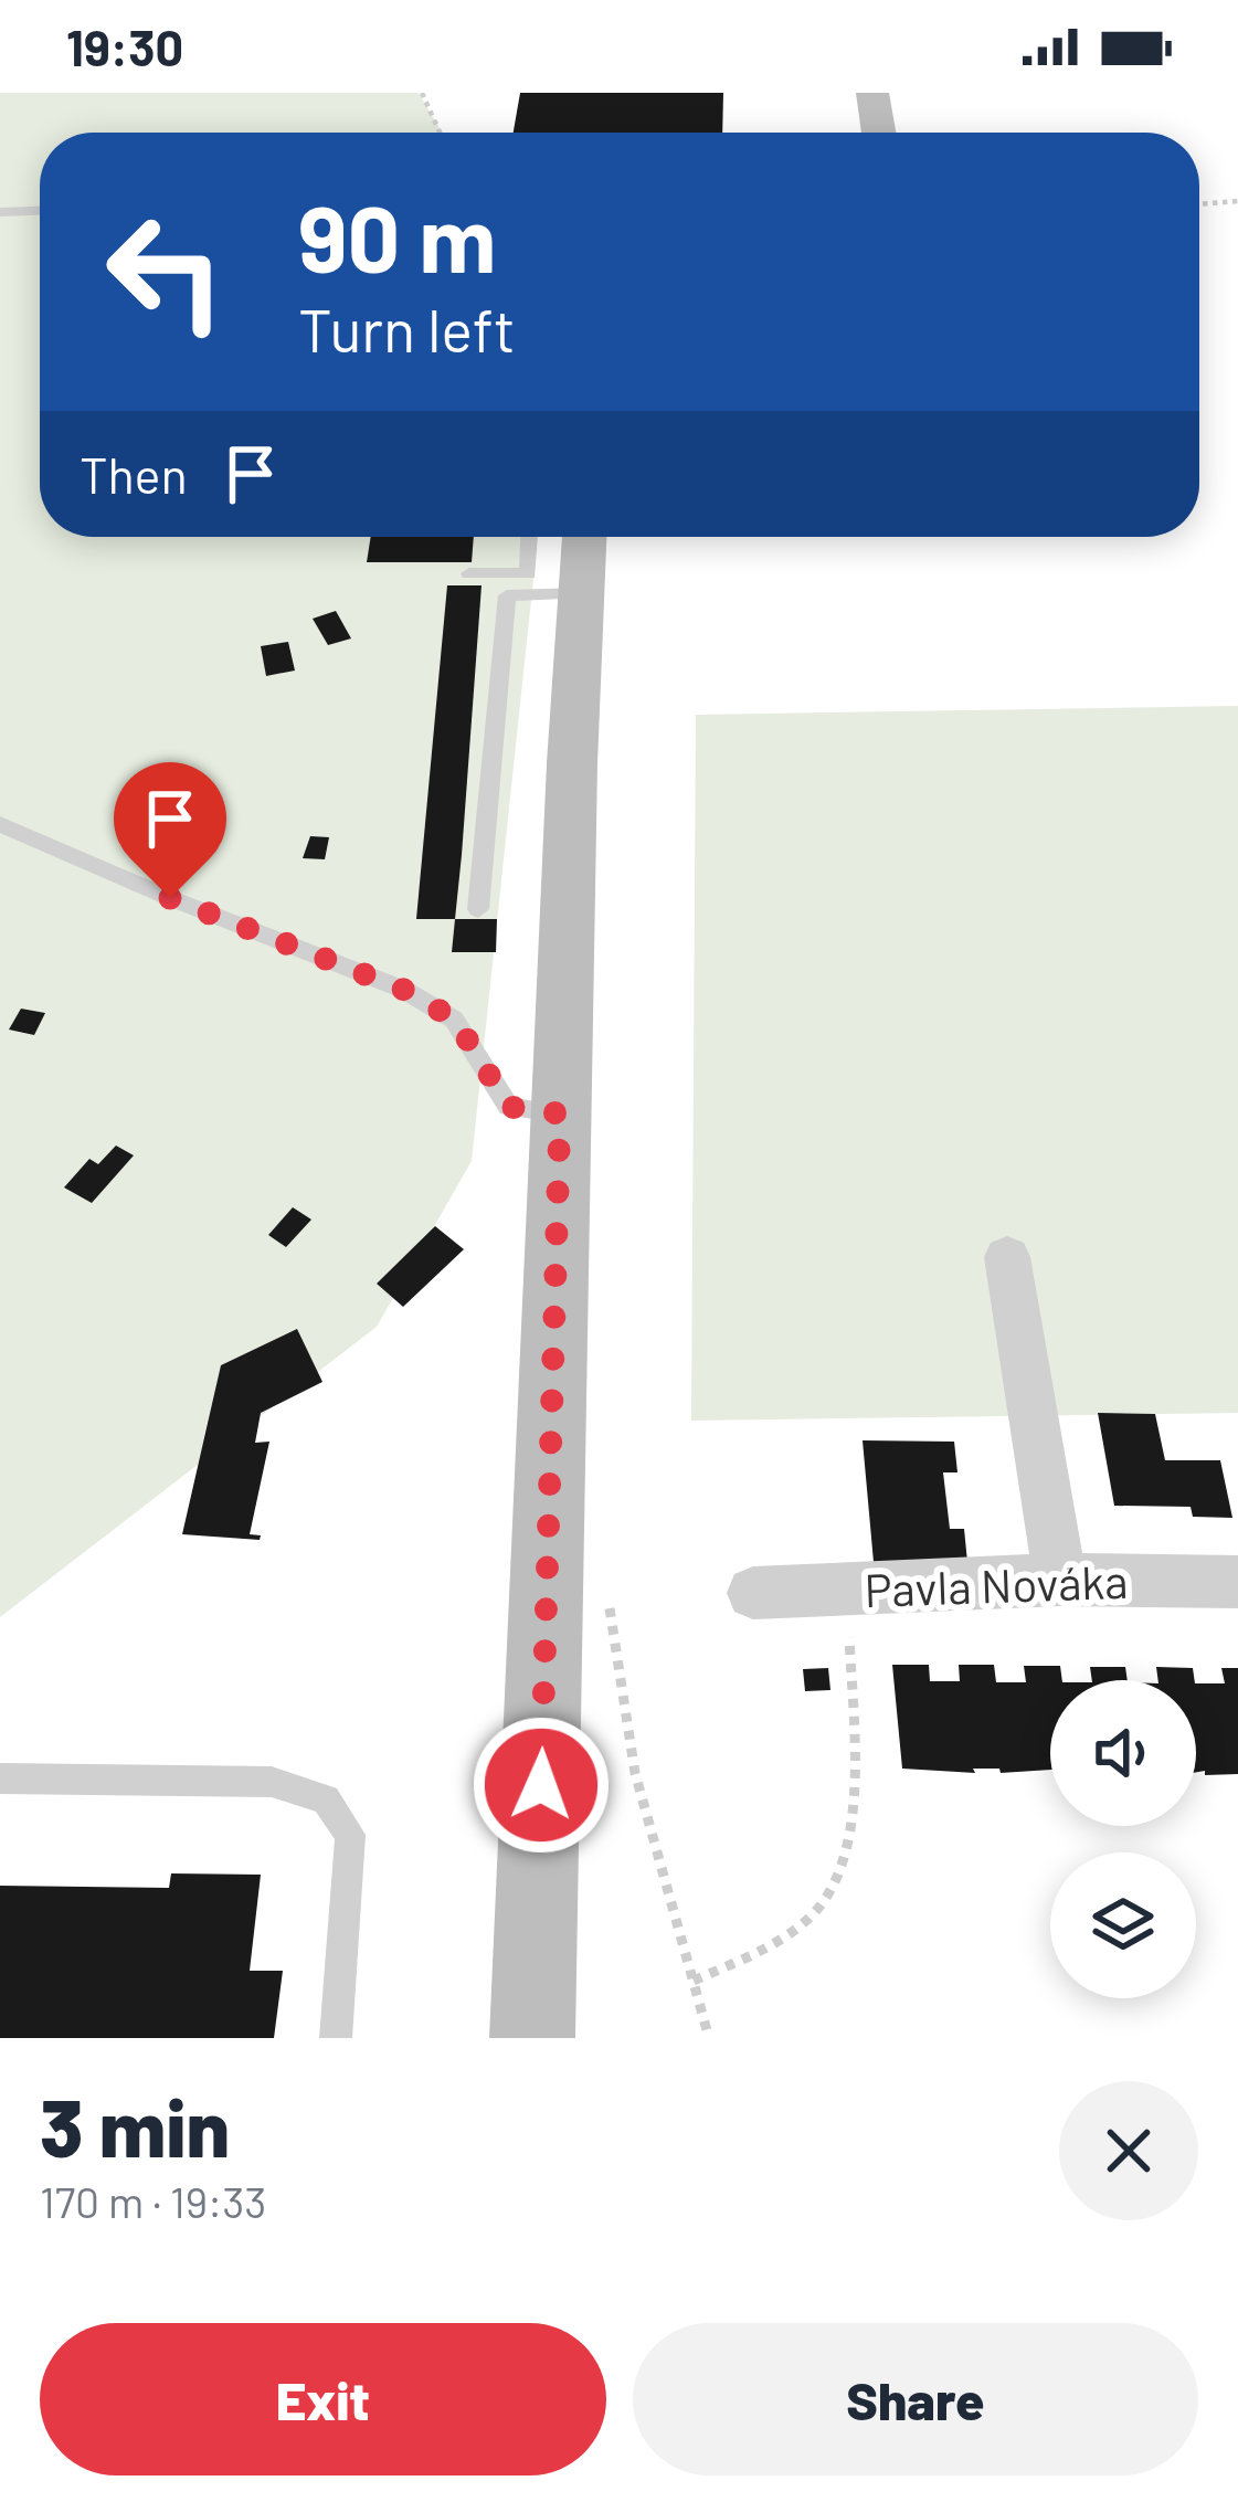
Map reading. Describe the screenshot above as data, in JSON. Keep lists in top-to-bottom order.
{
  "streets": {
    "street": ["Pavla Nováka"]
  },
  "page": {
    "status": "19:30",
    "turn": ["90 m", "Turn left"],
    "then": "Then",
    "heading": ["3 min", "170 m · 19:33"],
    "buttons": ["Exit", "Share"]
  }
}
